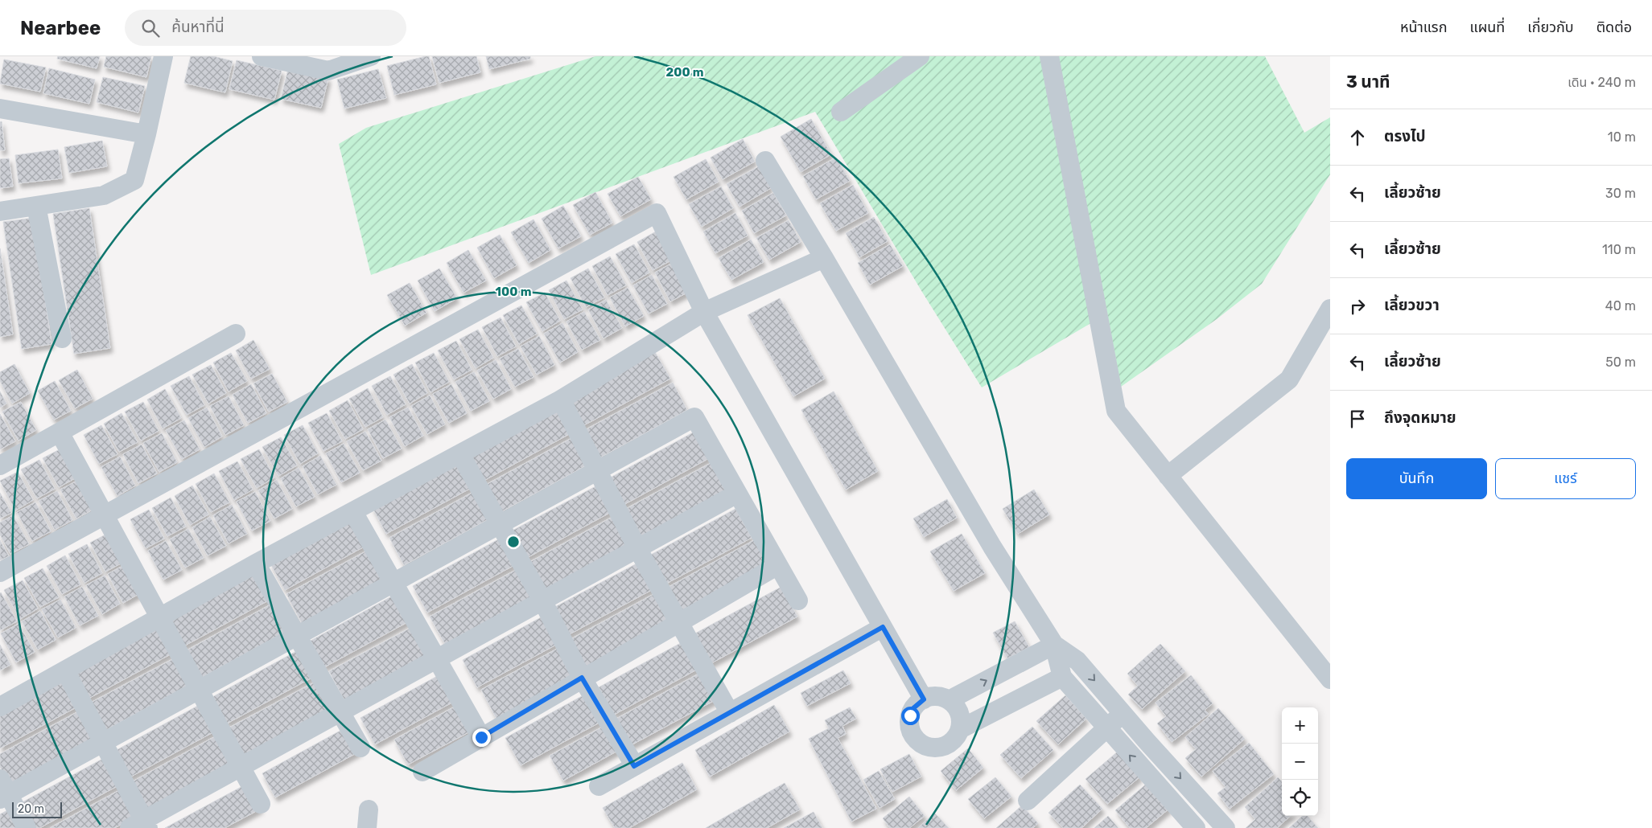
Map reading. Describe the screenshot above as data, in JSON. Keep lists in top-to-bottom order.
{
  "scale_bar": "20 m",
  "page": {
    "header": "Nearbee",
    "search": "ค้นหาที่นี่",
    "nav": [
      "หน้าแรก",
      "แผนที่",
      "เกี่ยวกับ",
      "ติดต่อ"
    ],
    "heading": ["3 นาที", "เดิน · 240 m"],
    "list": [
      ["ตรงไป", "10 m"],
      ["เลี้ยวซ้าย", "30 m"],
      ["เลี้ยวซ้าย", "110 m"],
      ["เลี้ยวขวา", "40 m"],
      ["เลี้ยวซ้าย", "50 m"],
      "ถึงจุดหมาย"
    ],
    "buttons": ["บันทึก", "แชร์"],
    "map_buttons": ["+", "−"],
    "scale": "20 m"
  },
  "rings": ["200 m", "100 m"]
}
